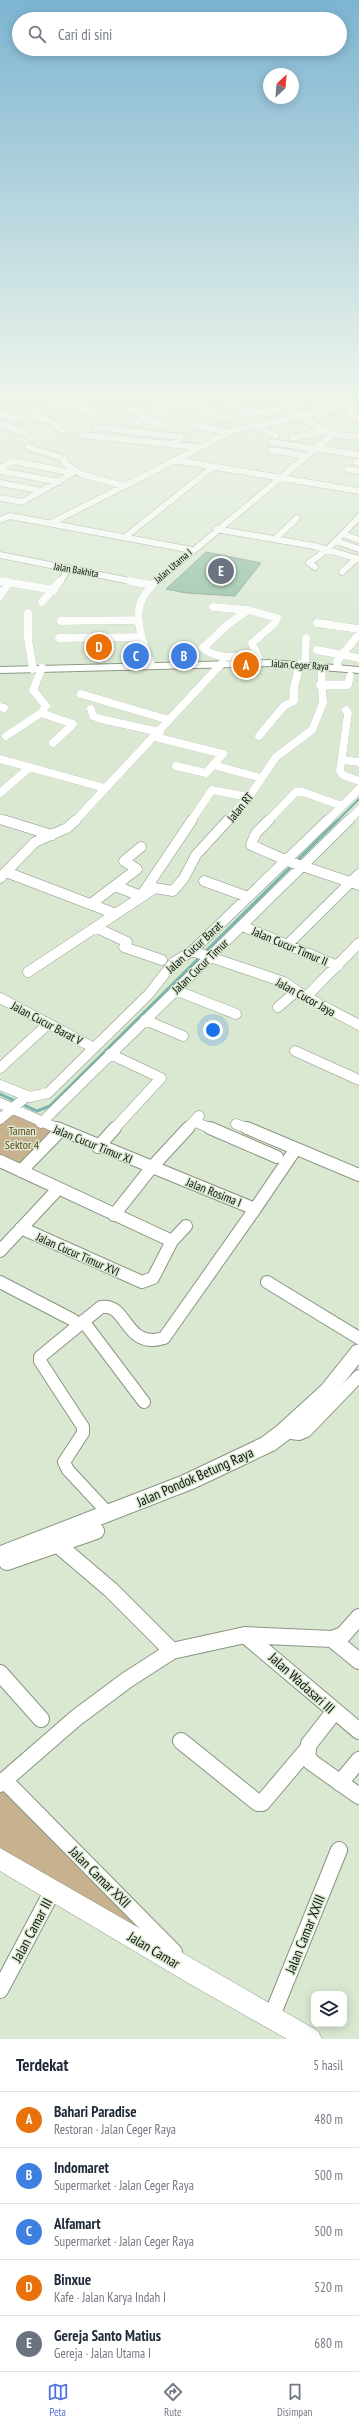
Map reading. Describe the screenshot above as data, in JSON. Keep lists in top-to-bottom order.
{
  "streets": {
    "main road": ["Jalan Ceger Raya", "Jalan Pondok Betung Raya"],
    "street": [
      "Jalan Utama I",
      "Jalan Bakhita",
      "Jalan RT",
      "Jalan Cucur Timur II",
      "Jalan Cucur Barat",
      "Jalan Cucur Timur",
      "Jalan Cucor Jaya",
      "Jalan Cucur Barat V",
      "Jalan Cucur Timur XI",
      "Jalan Rosima I",
      "Jalan Cucur Timur XVI",
      "Jalan Wadasari III",
      "Jalan Camar XXII",
      "Jalan Camar III",
      "Jalan Camar XXIII",
      "Jalan Camar"
    ]
  },
  "crossings": [
    ["Jalan Utama I", "Jalan Bakhita"],
    ["Jalan Utama I", "Jalan Ceger Raya"],
    ["Jalan Ceger Raya", "Jalan RT"],
    ["Jalan Cucur Timur II", "Jalan Cucur Timur"],
    ["Jalan Cucur Barat", "Jalan Cucur Timur"],
    ["Jalan Cucur Barat", "Jalan Cucor Jaya"],
    ["Jalan Cucur Barat", "Jalan Cucur Barat V"],
    ["Jalan Cucur Timur", "Jalan Cucor Jaya"],
    ["Jalan Cucur Timur", "Jalan Cucur Timur XI"],
    ["Jalan Cucur Timur XI", "Jalan Rosima I"],
    ["Jalan Wadasari III", "Jalan Camar XXII"],
    ["Jalan Camar XXII", "Jalan Camar"],
    ["Jalan Camar III", "Jalan Camar"],
    ["Jalan Camar XXIII", "Jalan Camar"]
  ],
  "parks": ["Taman Sektor 4"],
  "north": "top right",
  "page": {
    "search": "Cari di sini",
    "pins": [
      "E",
      "D",
      "B",
      "C",
      "A"
    ],
    "heading": ["Terdekat", "5 hasil"],
    "list": [
      {
        "mark": "A",
        "name": "Bahari Paradise",
        "note": "Restoran · Jalan Ceger Raya",
        "value": "480 m"
      },
      {
        "mark": "B",
        "name": "Indomaret",
        "note": "Supermarket · Jalan Ceger Raya",
        "value": "500 m"
      },
      {
        "mark": "C",
        "name": "Alfamart",
        "note": "Supermarket · Jalan Ceger Raya",
        "value": "500 m"
      },
      {
        "mark": "D",
        "name": "Binxue",
        "note": "Kafe · Jalan Karya Indah I",
        "value": "520 m"
      },
      {
        "mark": "E",
        "name": "Gereja Santo Matius",
        "note": "Gereja · Jalan Utama I",
        "value": "680 m"
      }
    ],
    "nav": ["Peta", "Rute", "Disimpan"]
  }
}
